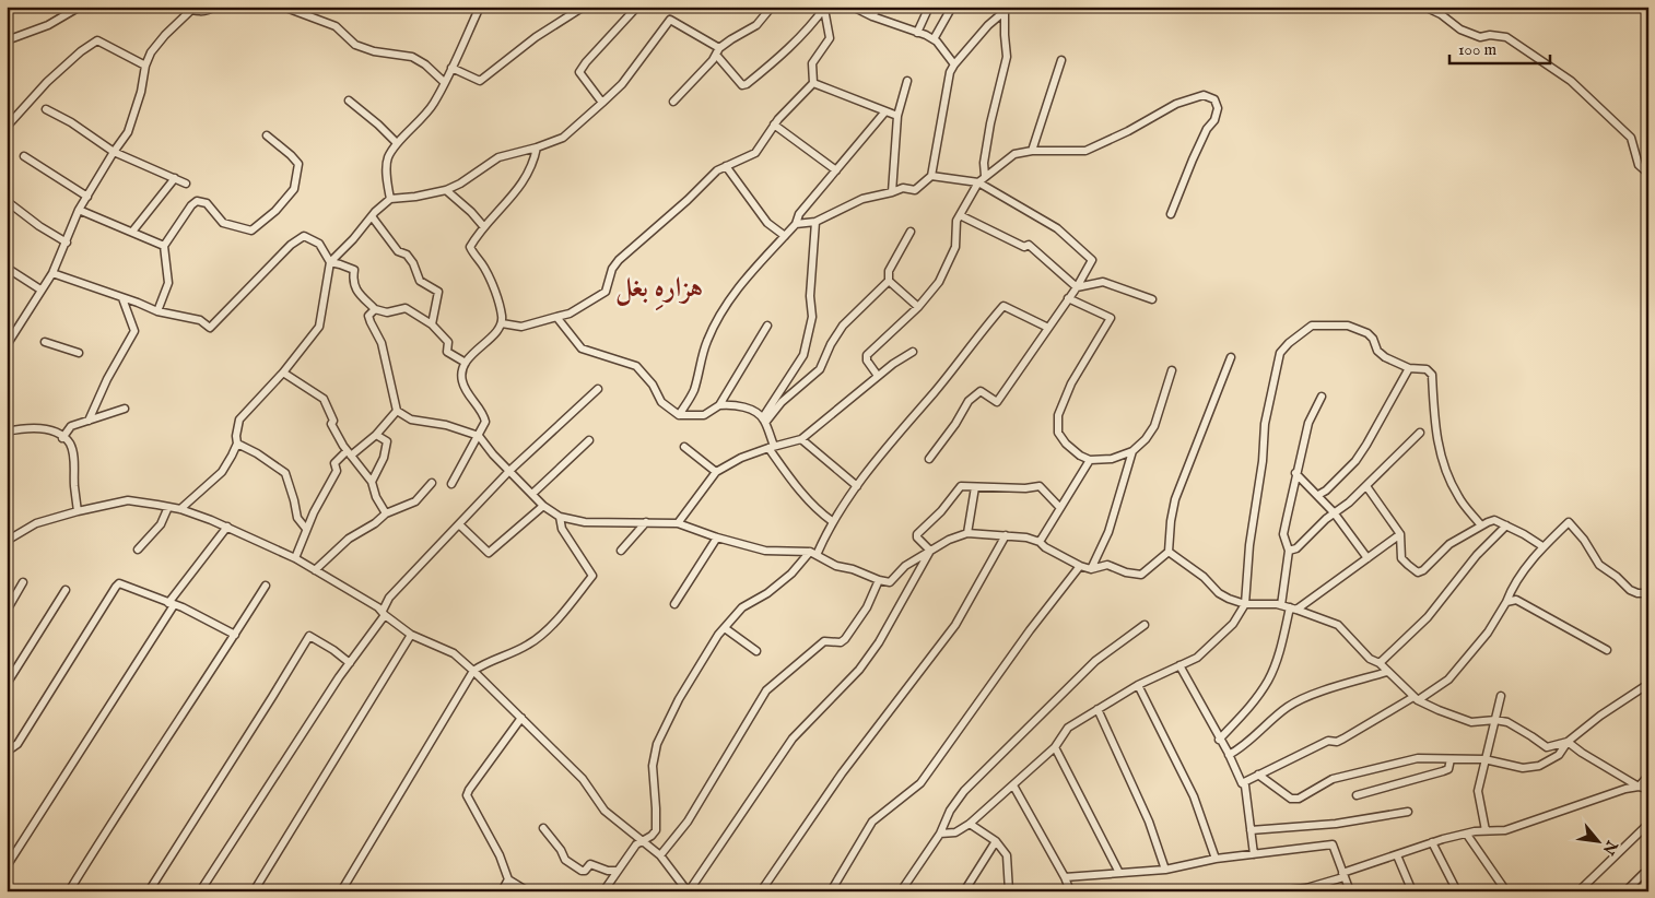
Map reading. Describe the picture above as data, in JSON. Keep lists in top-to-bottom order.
{
  "districts": ["هزارهِ بغل"],
  "scale_bar": "100 m",
  "north": "bottom right"
}
